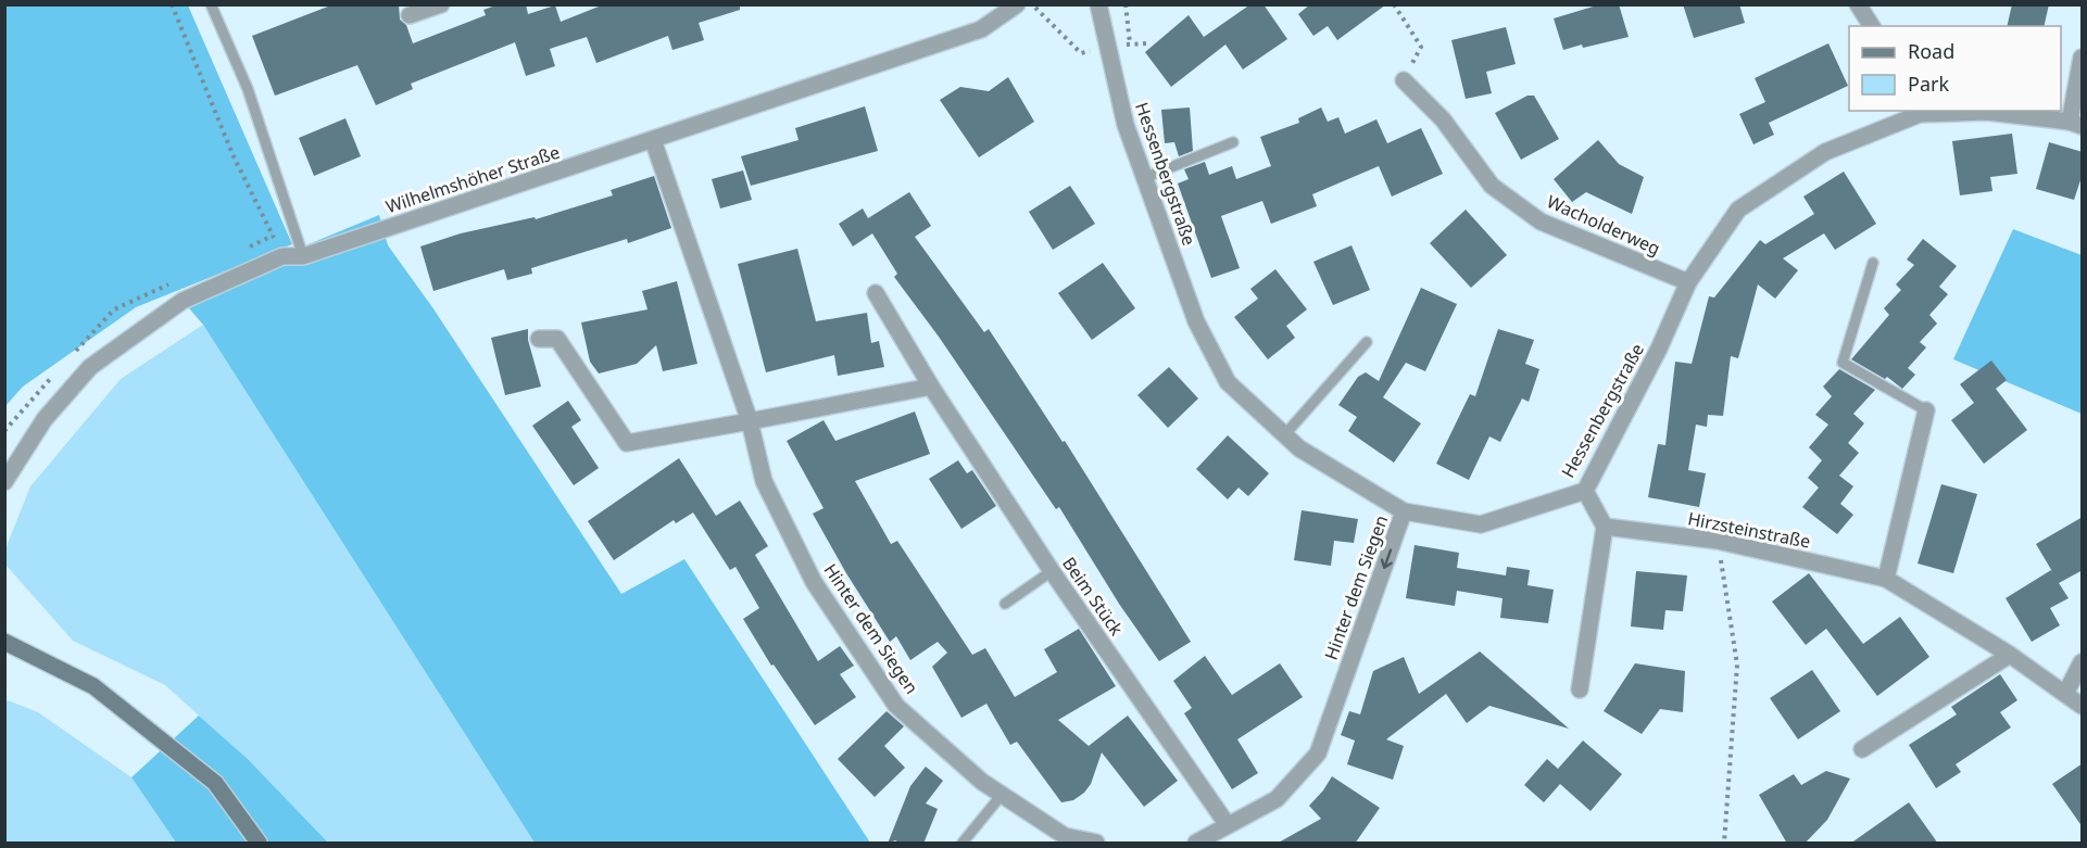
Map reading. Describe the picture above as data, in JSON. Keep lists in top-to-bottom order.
{
  "streets": {
    "street": [
      "Hessenbergstraße",
      "Wilhelmshöher Straße",
      "Wacholderweg",
      "Hirzsteinstraße",
      "Hinter dem Siegen",
      "Beim Stück"
    ]
  },
  "crossings": [
    ["Hessenbergstraße", "Wacholderweg"],
    ["Hessenbergstraße", "Hinter dem Siegen"],
    ["Wilhelmshöher Straße", "Hinter dem Siegen"],
    ["Hinter dem Siegen", "Beim Stück"]
  ],
  "legend": ["Road", "Park"]
}
